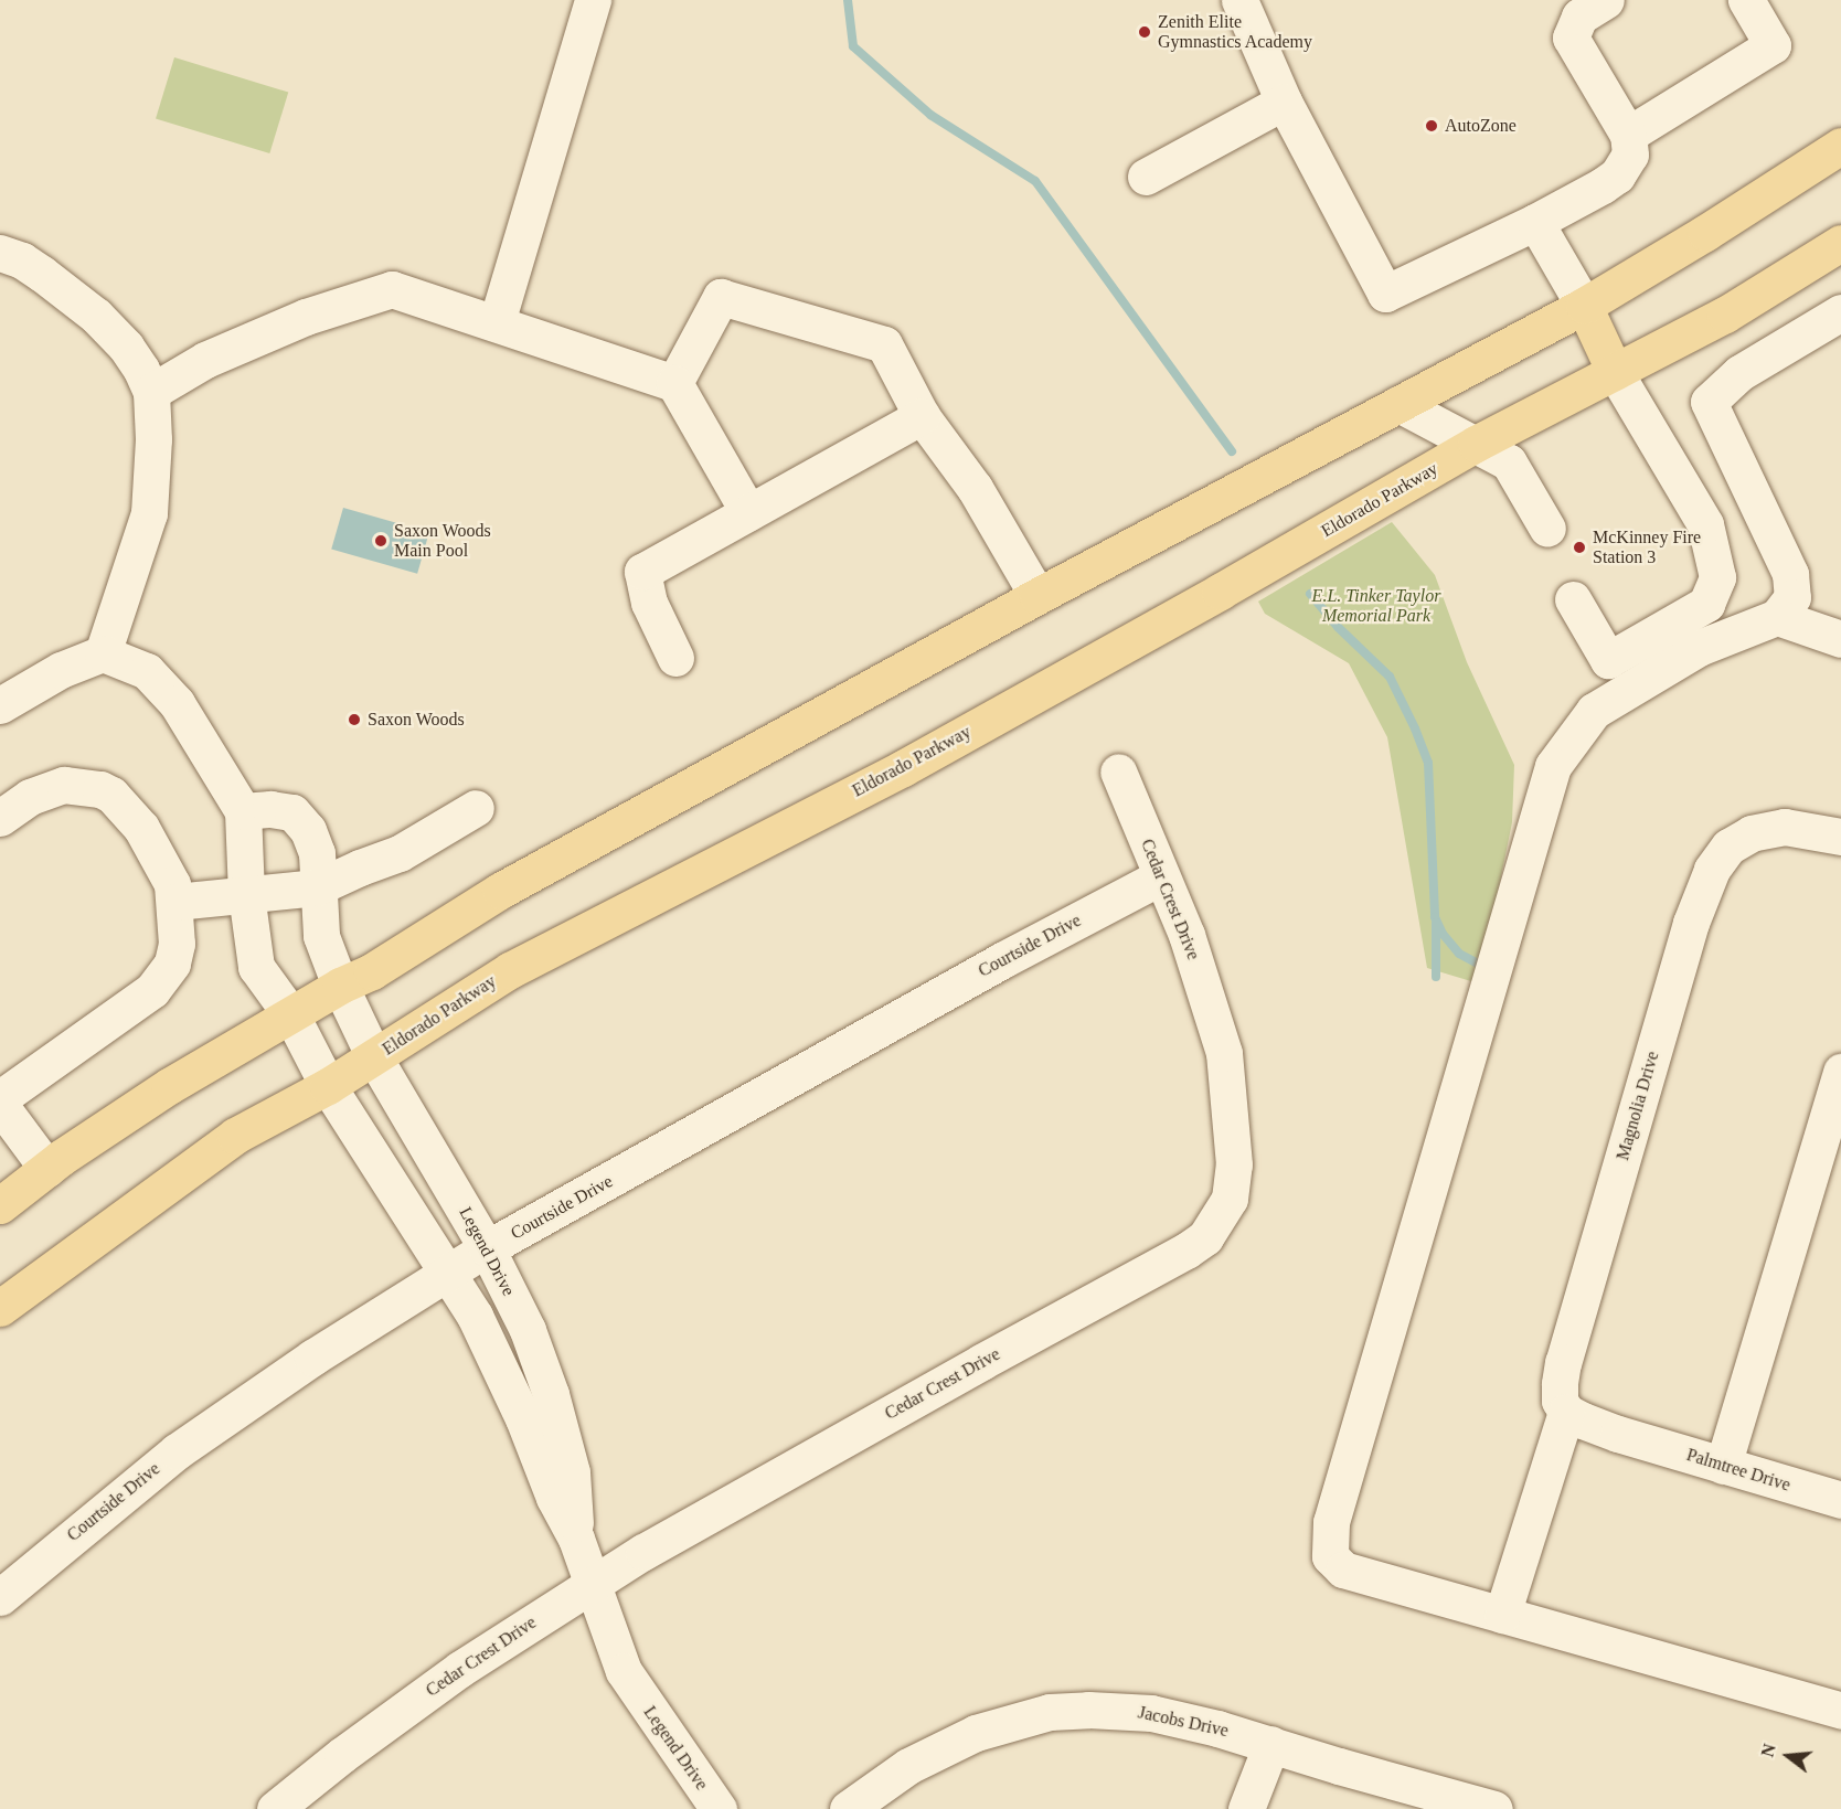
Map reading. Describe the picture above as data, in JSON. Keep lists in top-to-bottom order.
{
  "streets": {
    "main road": ["Eldorado Parkway"],
    "street": [
      "Cedar Crest Drive",
      "Courtside Drive",
      "Magnolia Drive",
      "Legend Drive",
      "Palmtree Drive",
      "Jacobs Drive"
    ]
  },
  "crossings": [
    ["Eldorado Parkway", "Legend Drive"],
    ["Cedar Crest Drive", "Courtside Drive"],
    ["Cedar Crest Drive", "Legend Drive"],
    ["Courtside Drive", "Legend Drive"],
    ["Magnolia Drive", "Palmtree Drive"]
  ],
  "parks": ["E.L. Tinker Taylor Memorial Park"],
  "places": [
    "Zenith Elite Gymnastics Academy",
    "AutoZone",
    "Saxon Woods Main Pool",
    "McKinney Fire Station 3",
    "Saxon Woods"
  ],
  "north": "left"
}
